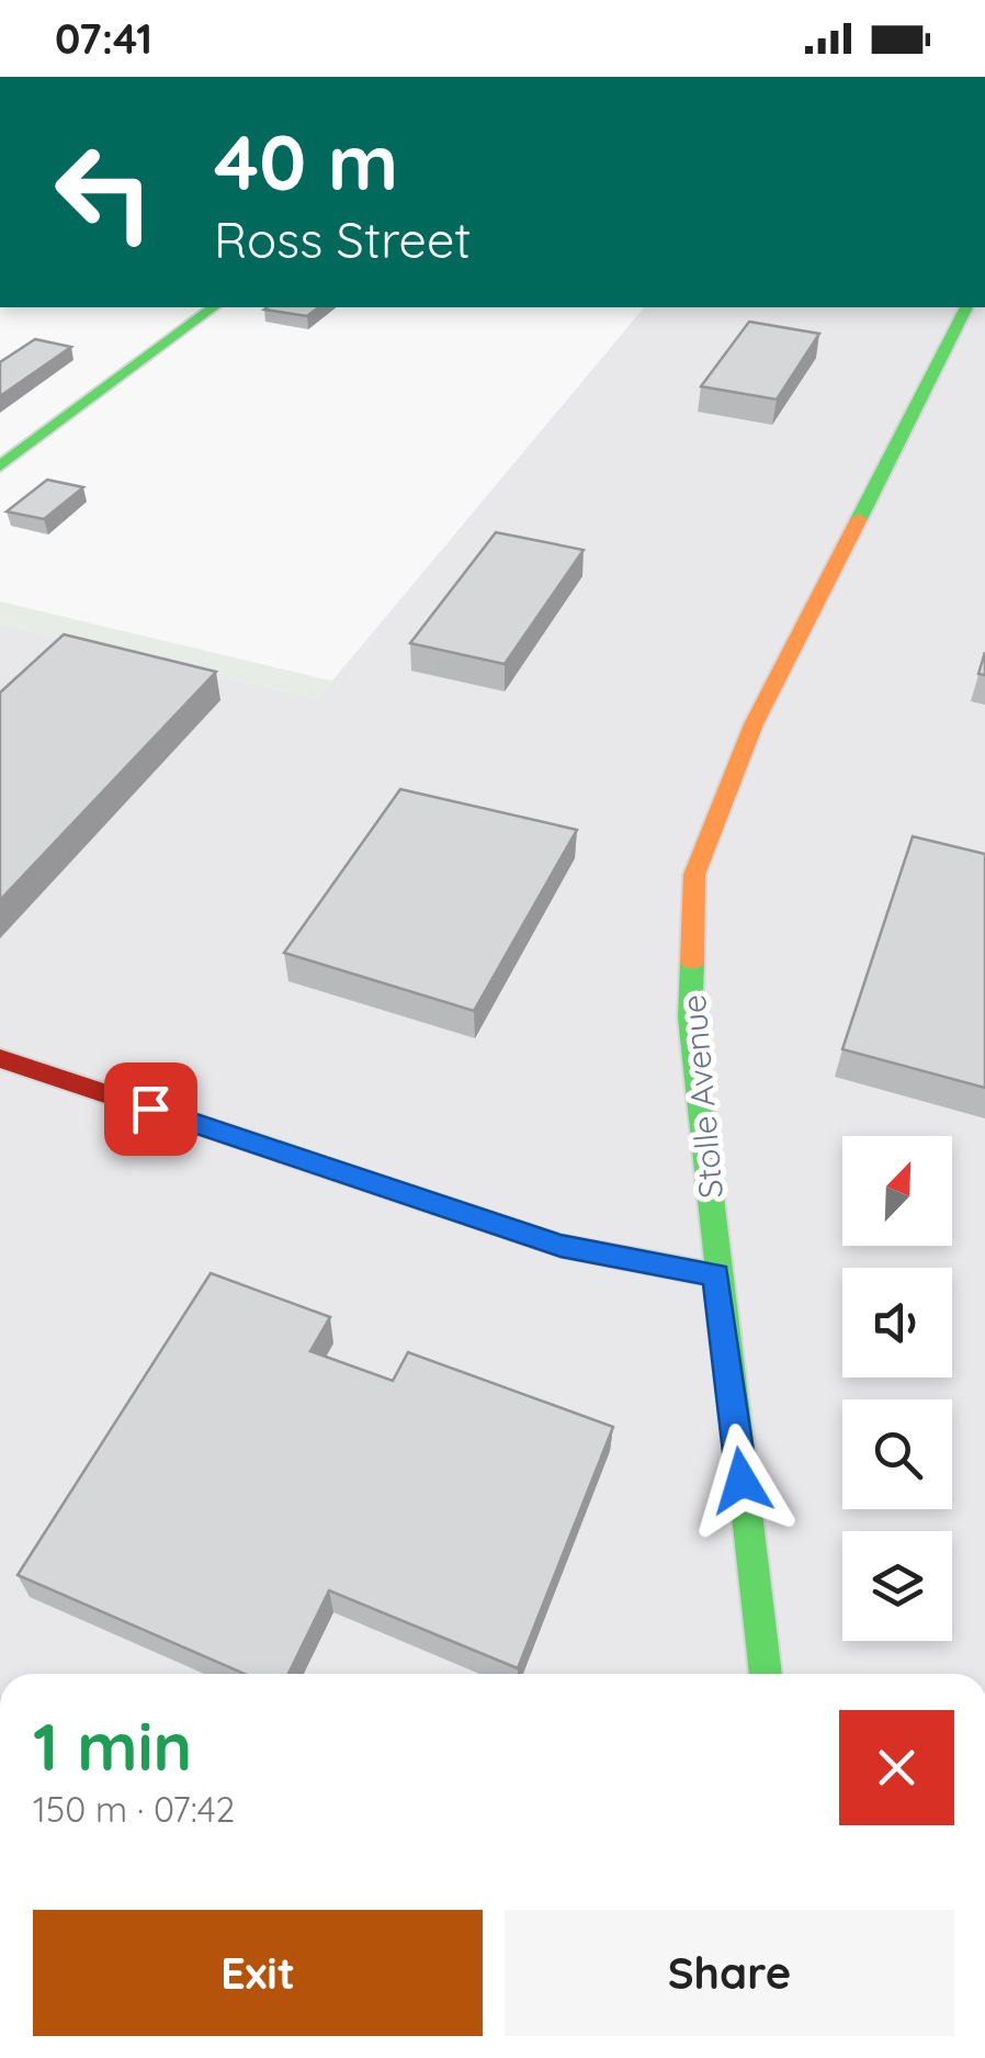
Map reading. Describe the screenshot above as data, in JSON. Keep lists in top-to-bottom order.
{
  "streets": {
    "street": ["Stolle Avenue"]
  },
  "north": "top right",
  "page": {
    "status": "07:41",
    "turn": ["40 m", "Ross Street"],
    "heading": ["1 min", "150 m · 07:42"],
    "buttons": ["Exit", "Share"]
  }
}
